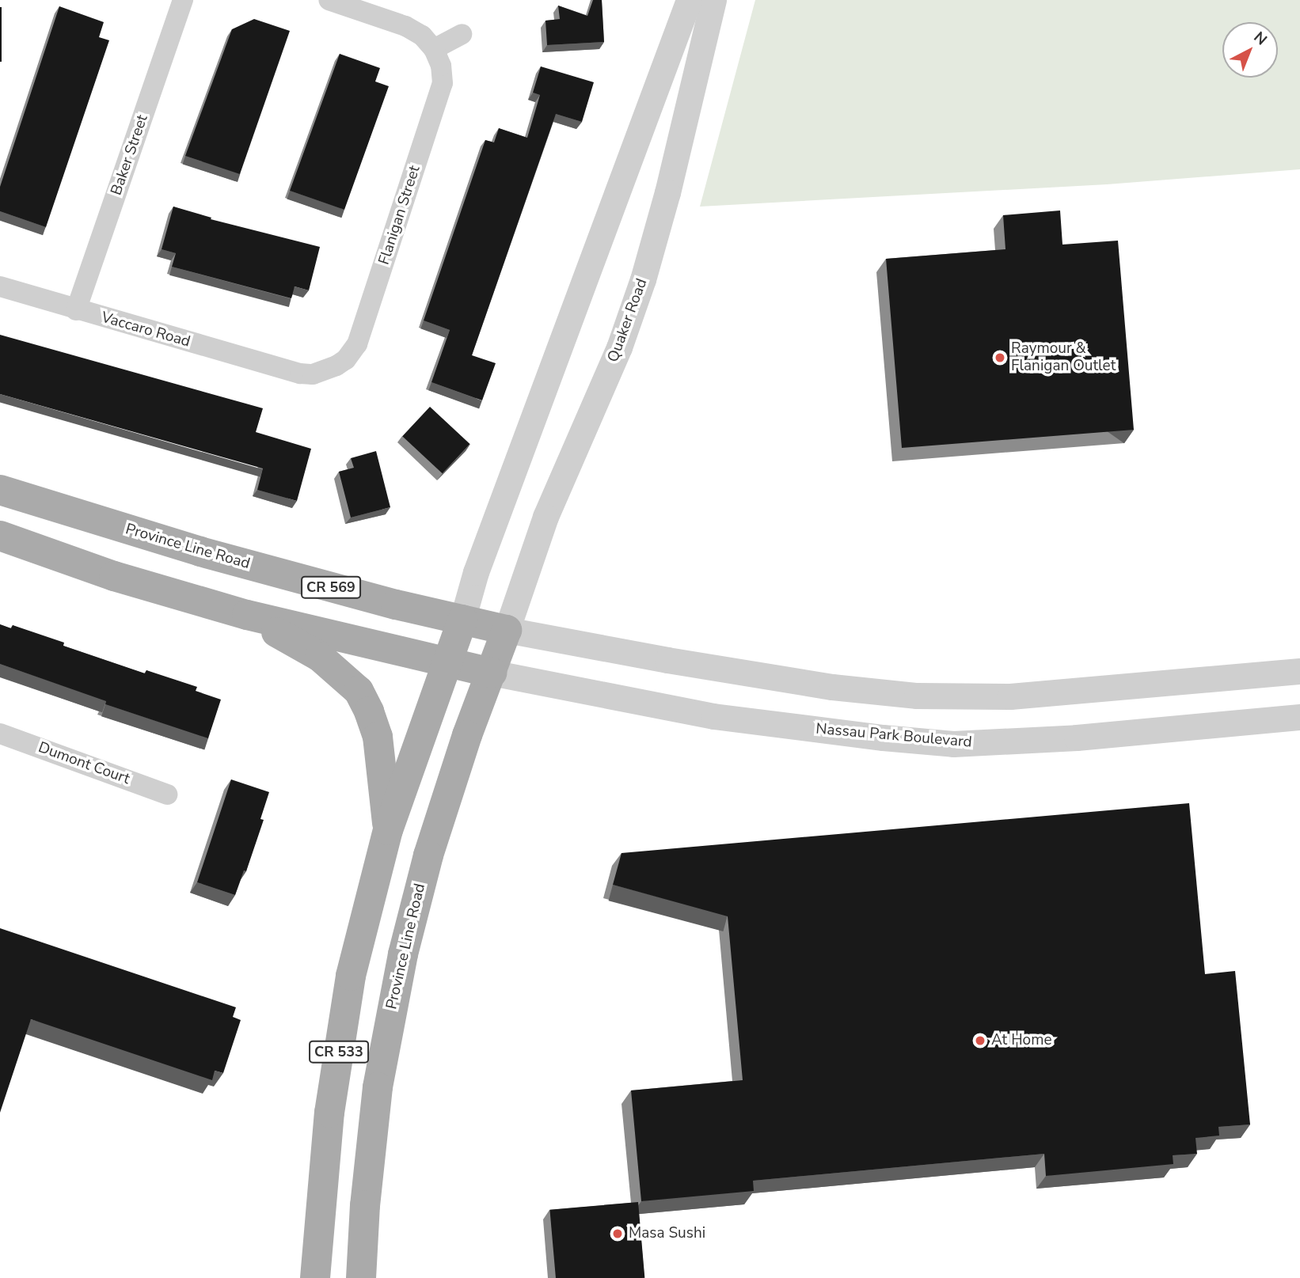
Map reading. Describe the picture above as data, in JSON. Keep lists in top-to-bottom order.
{
  "streets": {
    "main road": ["Province Line Road", "CR 569", "CR 533"],
    "street": [
      "Baker Street",
      "Flanigan Street",
      "Quaker Road",
      "Vaccaro Road",
      "Nassau Park Boulevard",
      "Dumont Court"
    ]
  },
  "crossings": [
    ["Baker Street", "Vaccaro Road"],
    ["Flanigan Street", "Vaccaro Road"],
    ["Quaker Road", "Province Line Road"],
    ["Quaker Road", "CR 533"],
    ["Province Line Road", "Nassau Park Boulevard"],
    ["Province Line Road", "CR 533"],
    ["Nassau Park Boulevard", "CR 533"]
  ],
  "places": ["Raymour & Flanigan Outlet", "At Home", "Masa Sushi"],
  "north": "top right"
}
